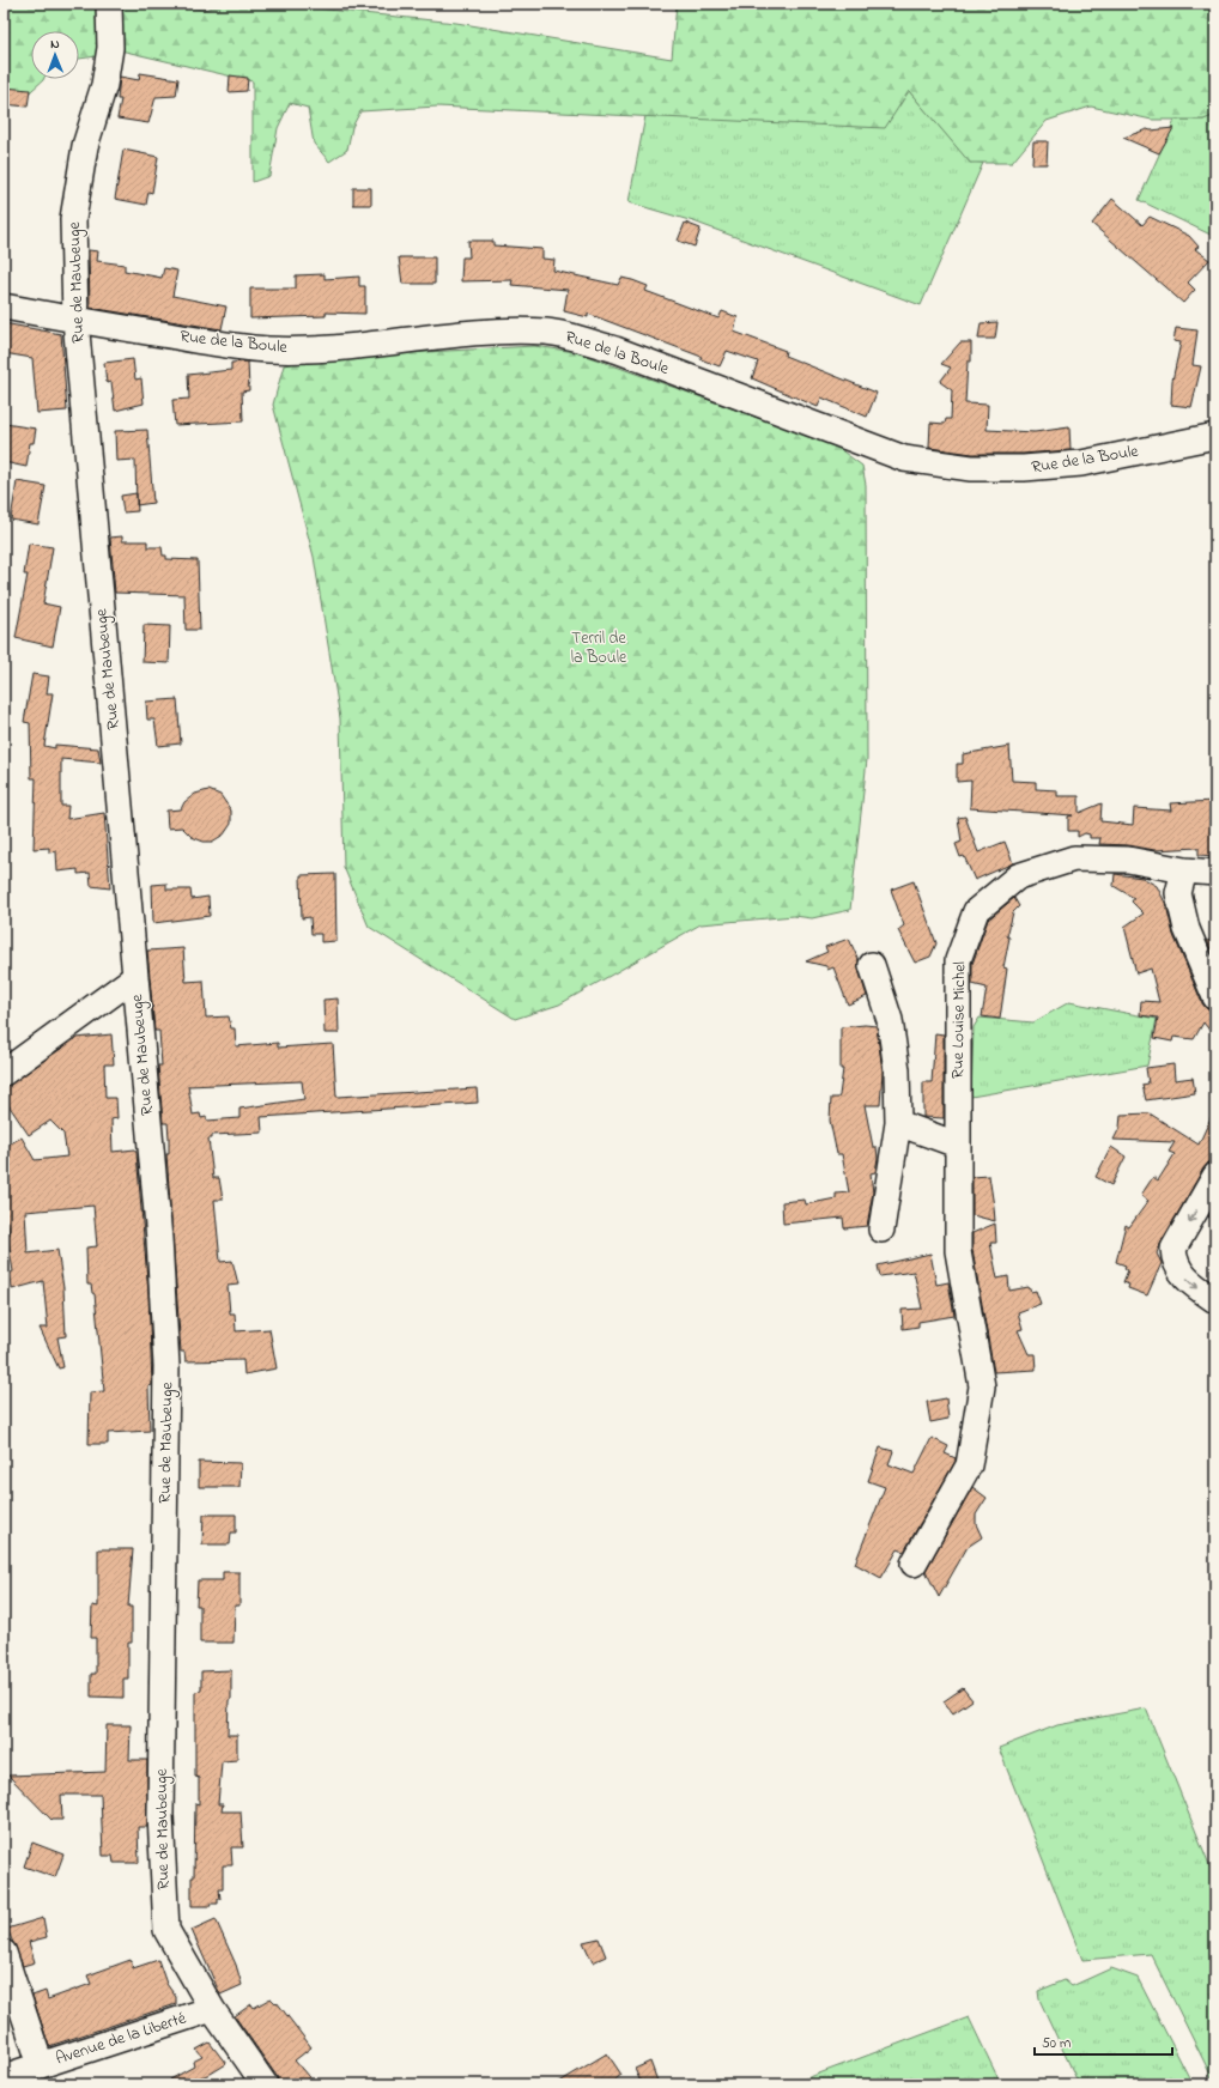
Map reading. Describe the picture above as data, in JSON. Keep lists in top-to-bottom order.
{
  "streets": {
    "street": [
      "Rue de Maubeuge",
      "Rue de la Boule",
      "Rue Louise Michel",
      "Avenue de la Liberté"
    ]
  },
  "crossings": [
    ["Rue de Maubeuge", "Rue de la Boule"],
    ["Rue de Maubeuge", "Avenue de la Liberté"]
  ],
  "parks": ["Terril de la Boule"],
  "scale_bar": "50 m",
  "north": "top"
}
